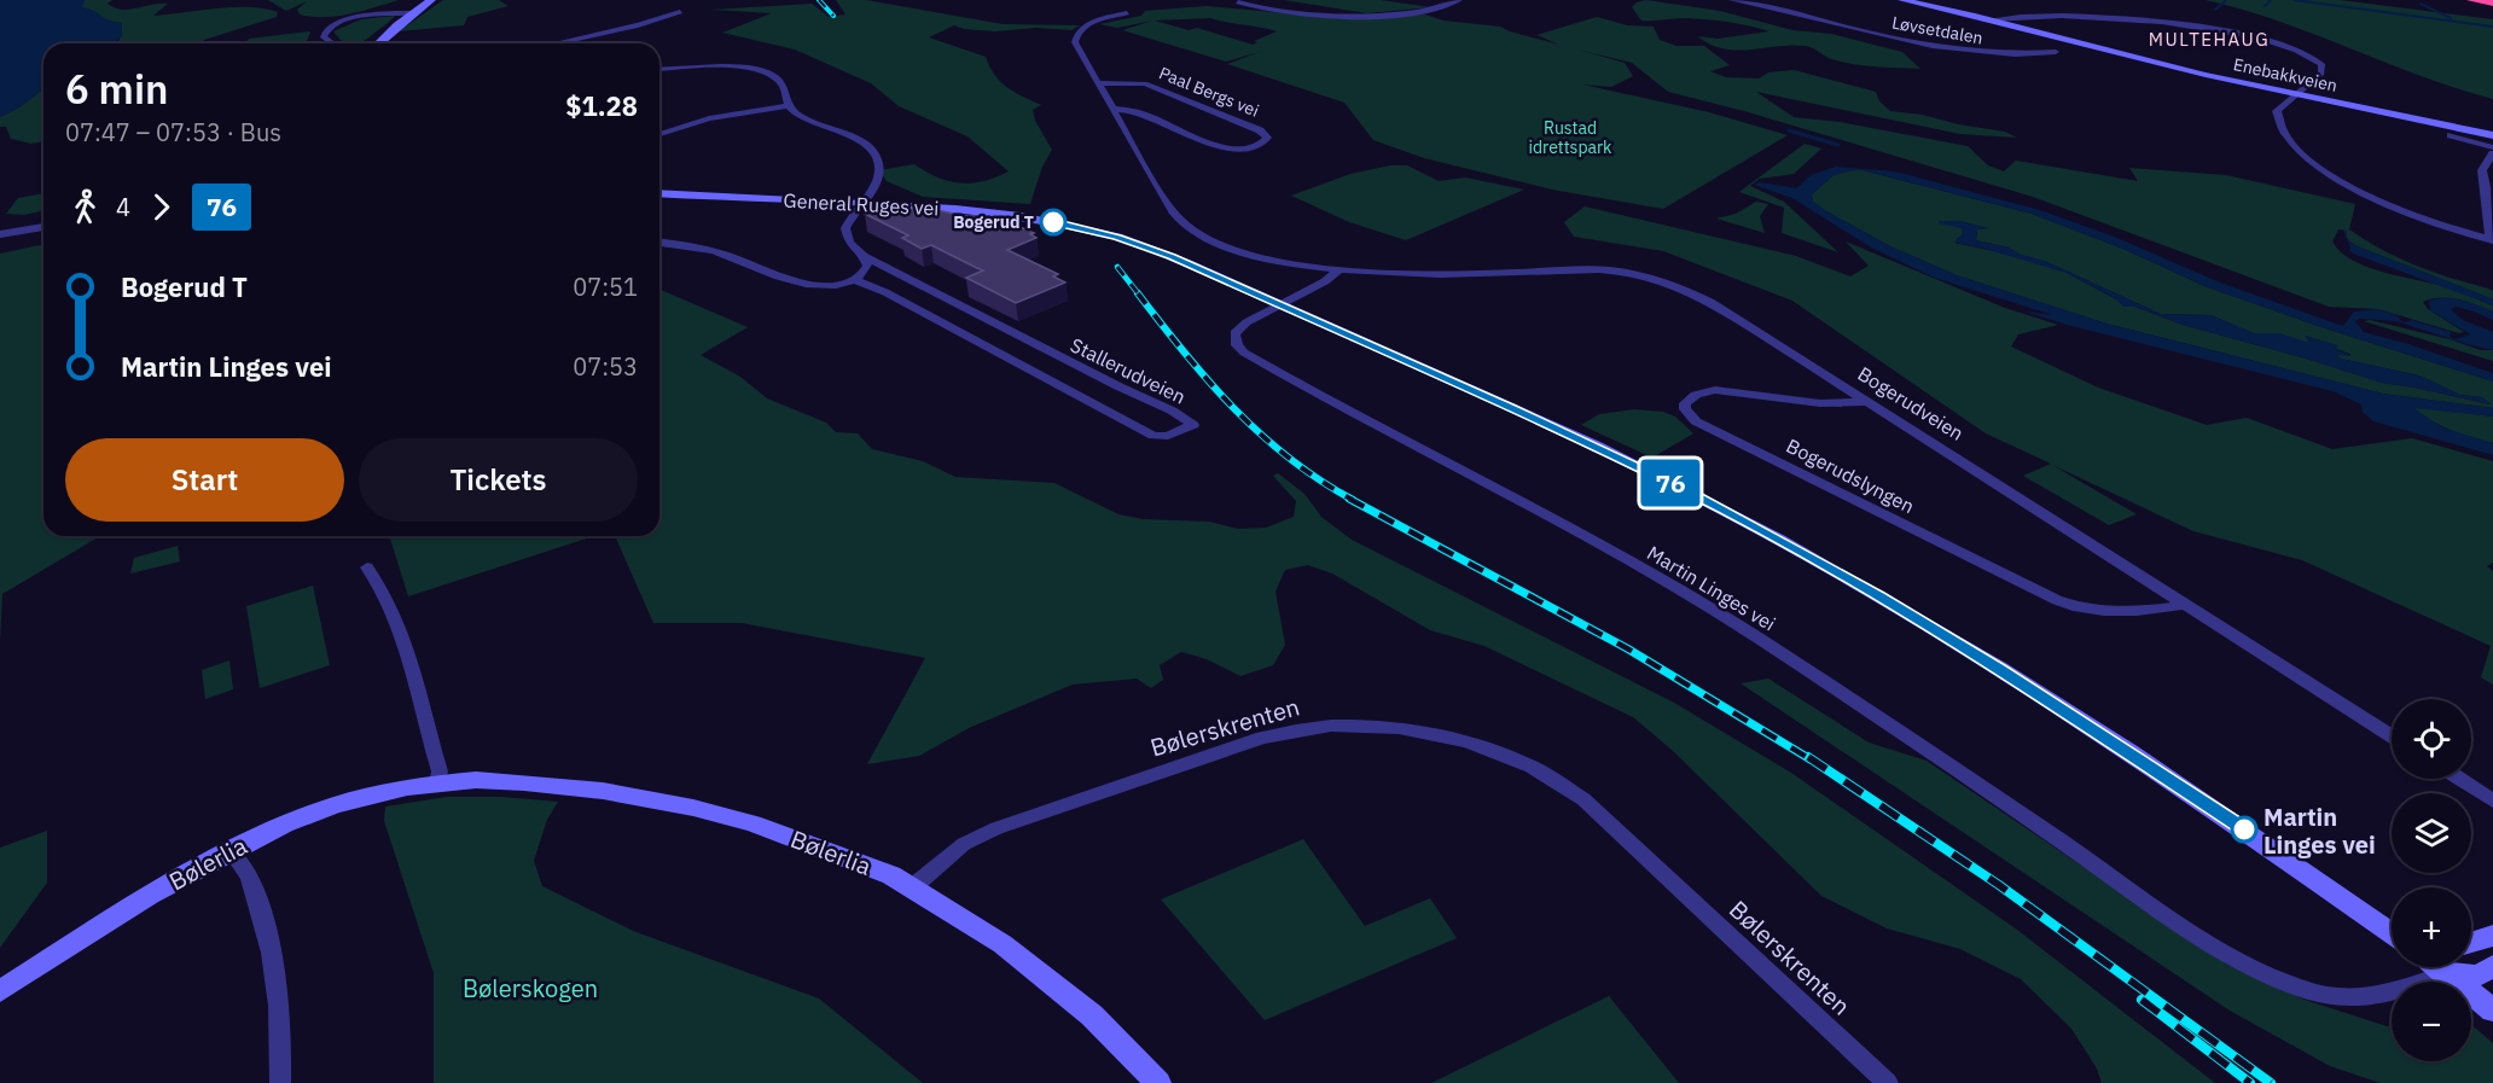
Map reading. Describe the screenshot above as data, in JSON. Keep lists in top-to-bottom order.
{
  "streets": {
    "main road": ["Enebakkveien", "General Ruges vei", "Bølerlia"],
    "street": [
      "Løvsetdalen",
      "Paal Bergs vei",
      "Stallerudveien",
      "Bogerudveien",
      "Bogerudslyngen",
      "Martin Linges vei",
      "Bølerskrenten"
    ]
  },
  "crossings": [
    ["General Ruges vei", "Martin Linges vei"],
    ["Bogerudveien", "Bogerudslyngen"],
    ["Bølerskrenten", "Bølerlia"]
  ],
  "districts": ["MULTEHAUG"],
  "parks": ["Rustad idrettspark", "Bølerskogen"],
  "places": ["Bogerud T", "Martin Linges vei"],
  "lines": ["bus line 76"],
  "page": {
    "on_map": "76",
    "heading": ["6 min", "07:47 – 07:53 · Bus", "$1.28"],
    "legs": ["4", "76"],
    "list": [
      {
        "name": "Bogerud T",
        "value": "07:51"
      },
      {
        "name": "Martin Linges vei",
        "value": "07:53"
      }
    ],
    "buttons": ["Start", "Tickets"],
    "map_buttons": ["+", "−"]
  }
}
